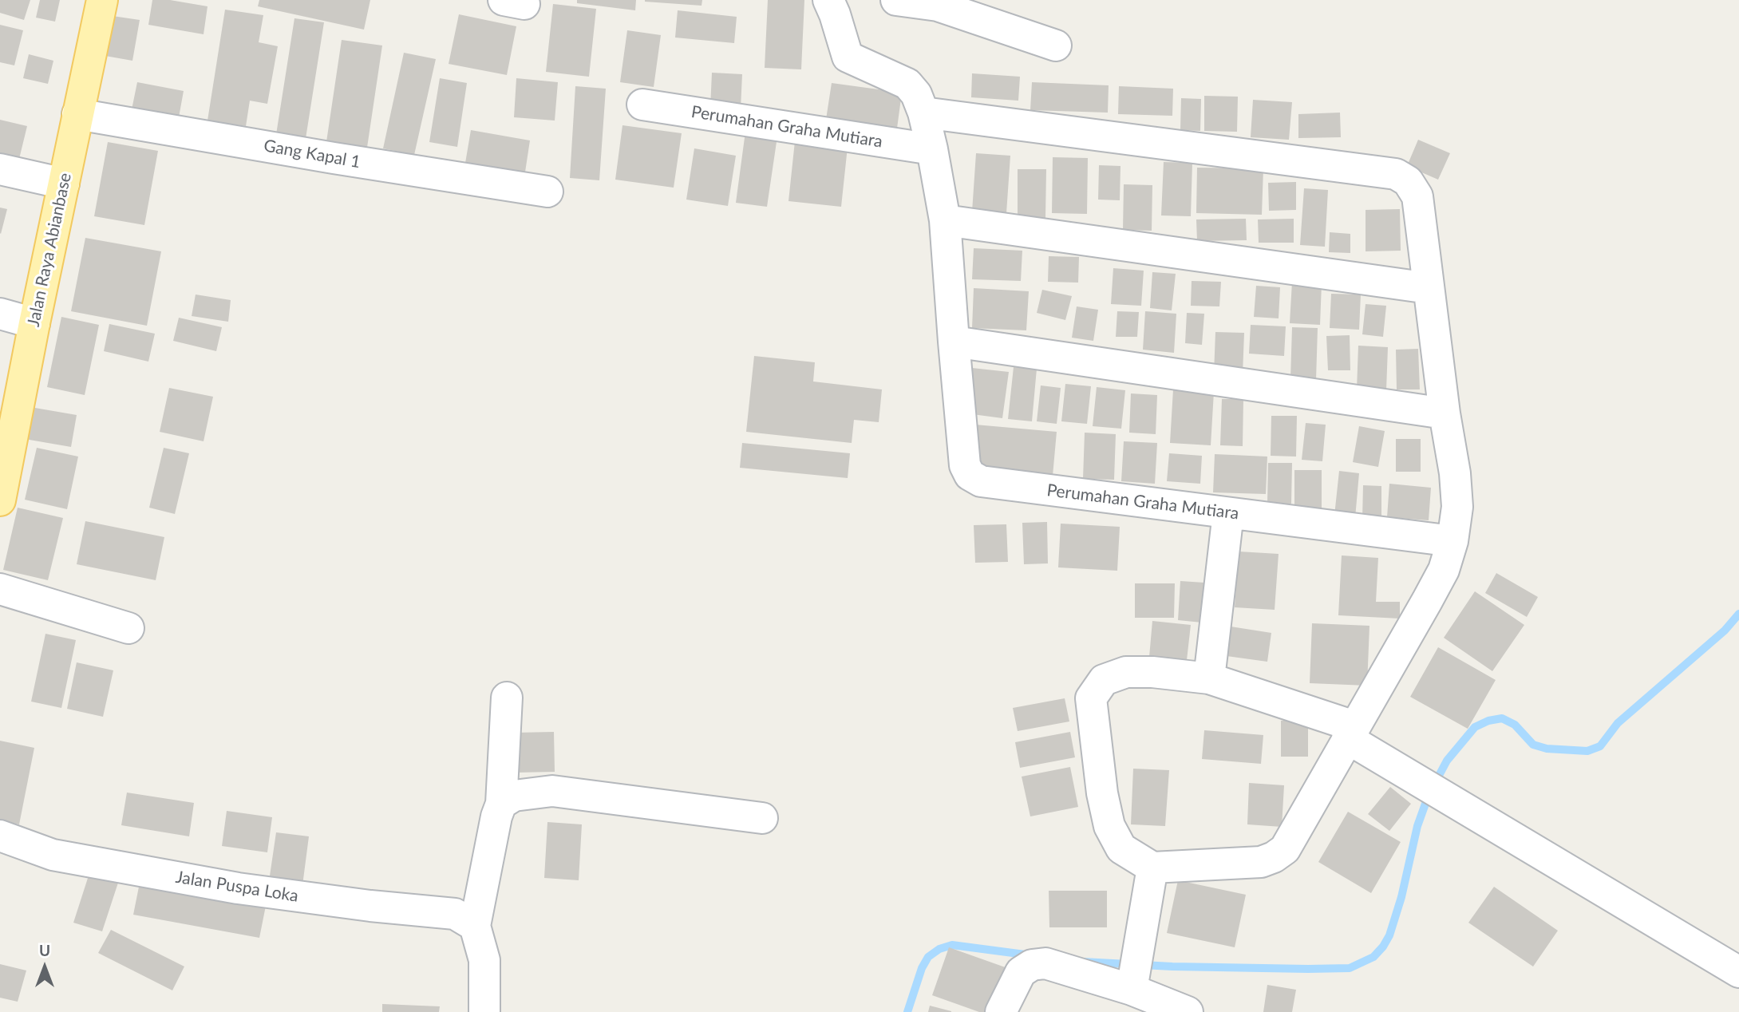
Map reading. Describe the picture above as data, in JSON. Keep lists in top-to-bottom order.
{
  "streets": {
    "main road": ["Jalan Raya Abianbase"],
    "street": ["Perumahan Graha Mutiara", "Gang Kapal 1", "Jalan Puspa Loka"]
  },
  "crossings": [
    ["Gang Kapal 1", "Jalan Raya Abianbase"]
  ],
  "north": "top"
}
